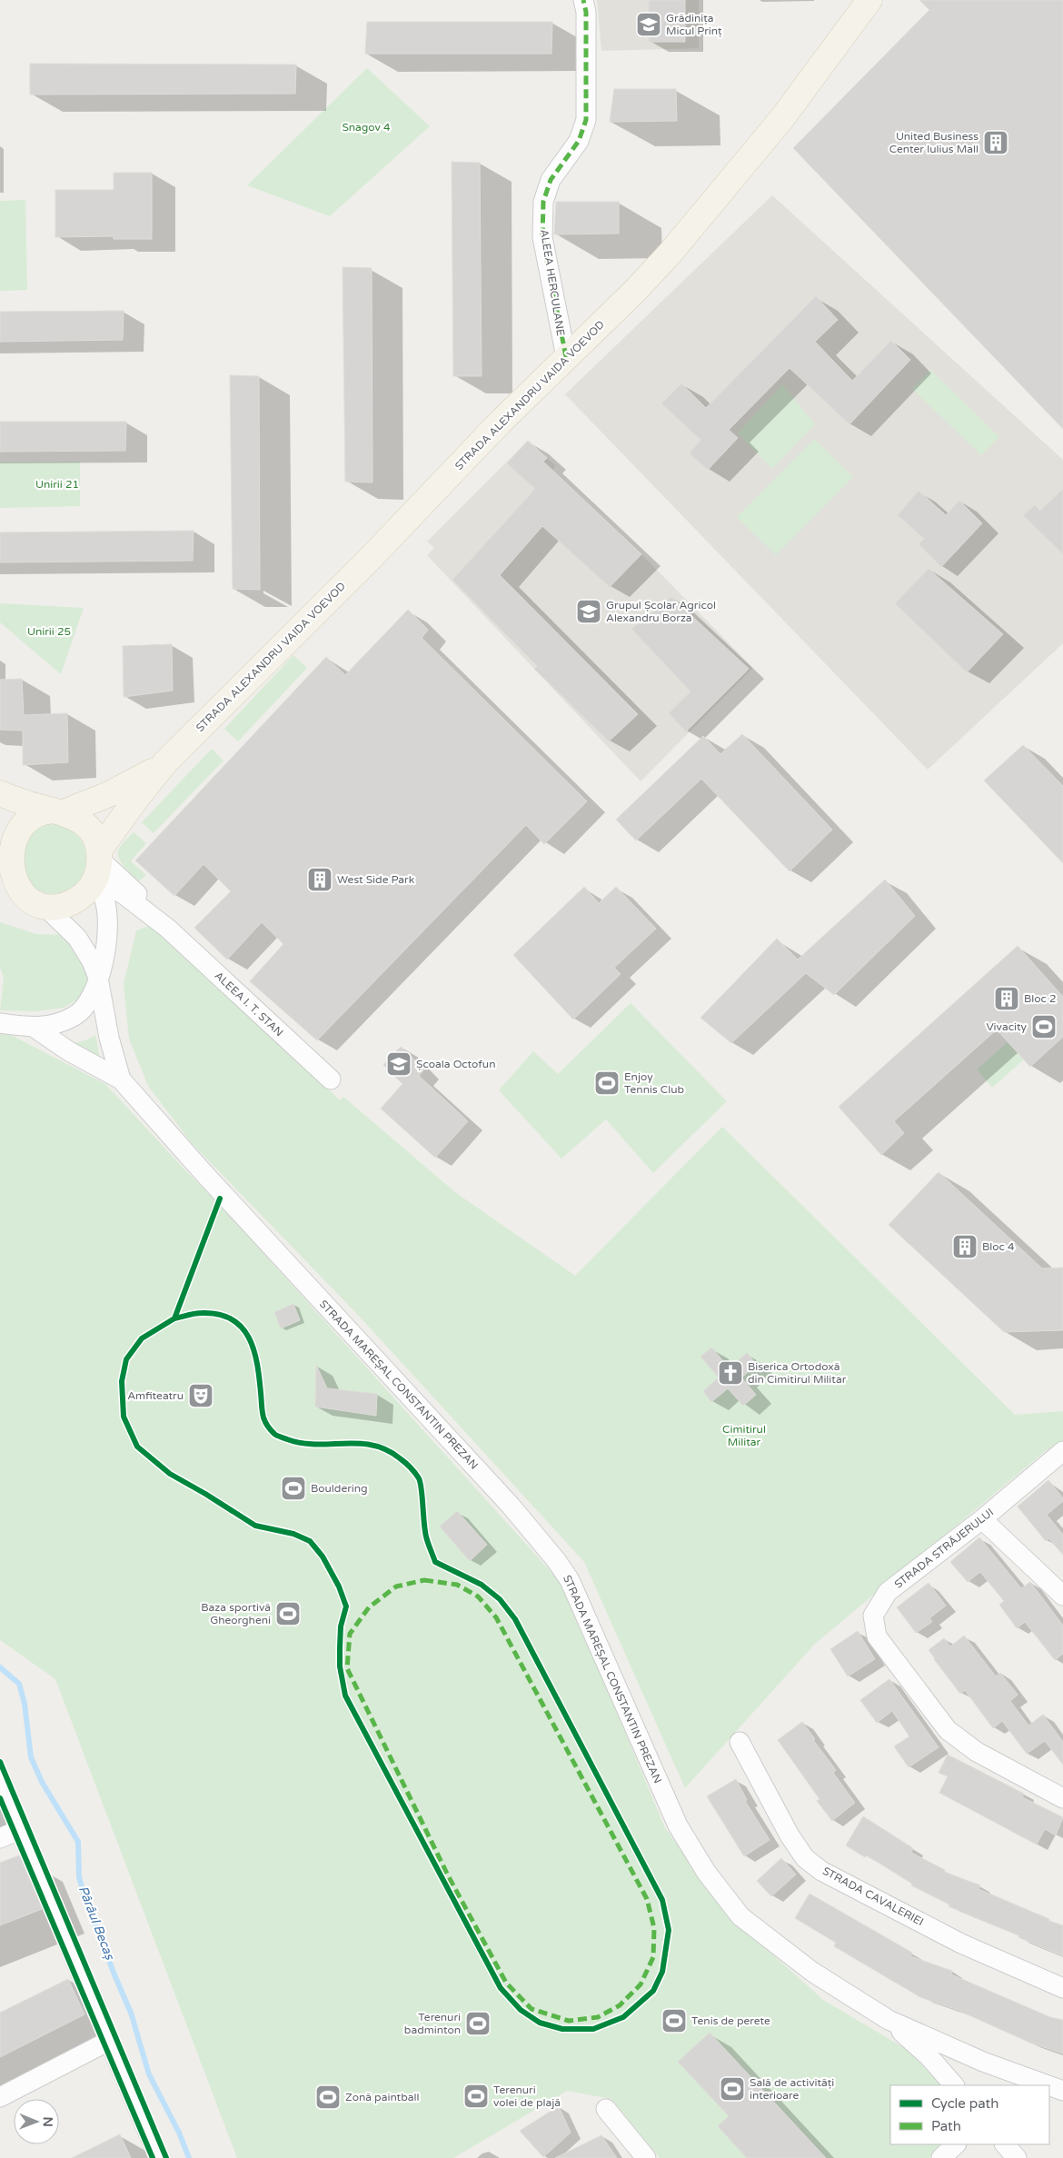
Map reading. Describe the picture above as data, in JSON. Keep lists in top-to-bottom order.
{
  "streets": {
    "main road": ["STRADA ALEXANDRU VAIDA VOEVOD"],
    "street": [
      "ALEEA HERCULANE",
      "ALEEA I. T. STAN",
      "STRADA MAREȘAL CONSTANTIN PREZAN",
      "STRADA STRĂJERULUI",
      "STRADA CAVALERIEI"
    ]
  },
  "crossings": [
    ["ALEEA HERCULANE", "STRADA ALEXANDRU VAIDA VOEVOD"],
    ["STRADA ALEXANDRU VAIDA VOEVOD", "ALEEA I. T. STAN"],
    ["STRADA ALEXANDRU VAIDA VOEVOD", "STRADA MAREȘAL CONSTANTIN PREZAN"],
    ["ALEEA I. T. STAN", "STRADA MAREȘAL CONSTANTIN PREZAN"]
  ],
  "water": ["Pârâul Becaș"],
  "parks": [
    "Snagov 4",
    "Unirii 21",
    "Unirii 25",
    "Cimitirul Militar"
  ],
  "places": {
    "school or university": ["Grădinița Micul Prinț", "Grupul Școlar Agricol Alexandru Borza", "Școala Octofun"],
    "building": [
      "United Business Center Iulius Mall",
      "West Side Park",
      "Bloc 2",
      "Bloc 4"
    ],
    "sports": [
      "Vivacity",
      "Enjoy Tennis Club",
      "Bouldering",
      "Baza sportivă Gheorgheni",
      "Tenis de perete",
      "Terenuri badminton",
      "Sală de activități interioare",
      "Terenuri volei de plajă",
      "Zonă paintball"
    ],
    "church": ["Biserica Ortodoxă din Cimitirul Militar"],
    "theatre": ["Amfiteatru"]
  },
  "legend": ["Cycle path", "Path"],
  "north": "right"
}
